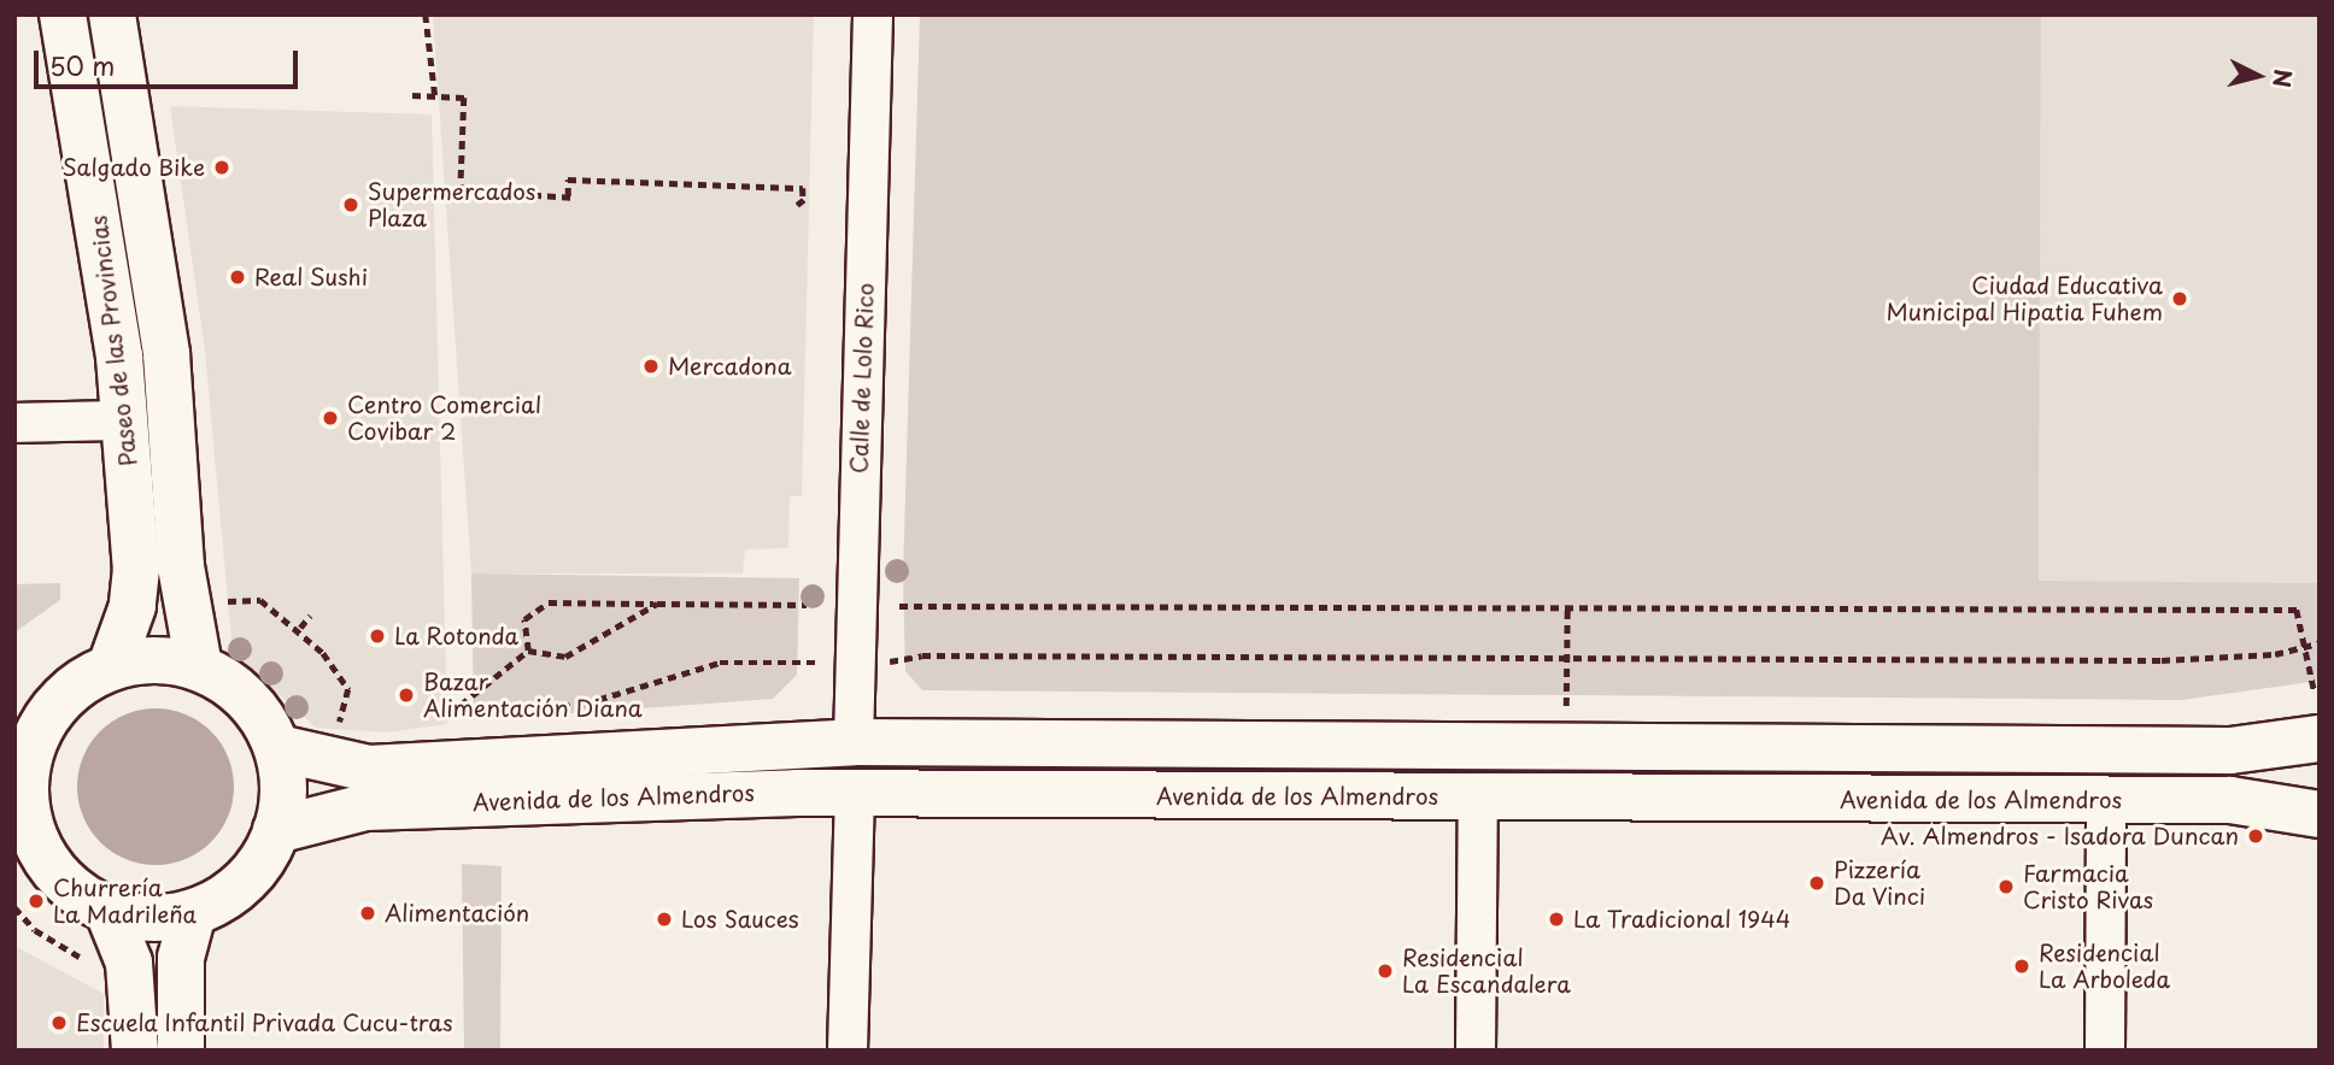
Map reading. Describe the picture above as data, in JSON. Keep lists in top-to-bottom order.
{
  "streets": {
    "street": ["Paseo de las Provincias", "Calle de Lolo Rico", "Avenida de los Almendros"]
  },
  "crossings": [
    ["Paseo de las Provincias", "Avenida de los Almendros"],
    ["Calle de Lolo Rico", "Avenida de los Almendros"]
  ],
  "places": [
    "Salgado Bike",
    "Supermercados Plaza",
    "Real Sushi",
    "Ciudad Educativa Municipal Hipatia Fuhem",
    "Mercadona",
    "Centro Comercial Covibar 2",
    "La Rotonda",
    "Bazar Alimentación Diana",
    "Av. Almendros - Isadora Duncan",
    "Pizzería Da Vinci",
    "Farmacia Cristo Rivas",
    "Churrería La Madrileña",
    "Alimentación",
    "Los Sauces",
    "La Tradicional 1944",
    "Residencial La Arboleda",
    "Residencial La Escandalera",
    "Escuela Infantil Privada Cucu-tras"
  ],
  "scale_bar": "50 m",
  "north": "right"
}
